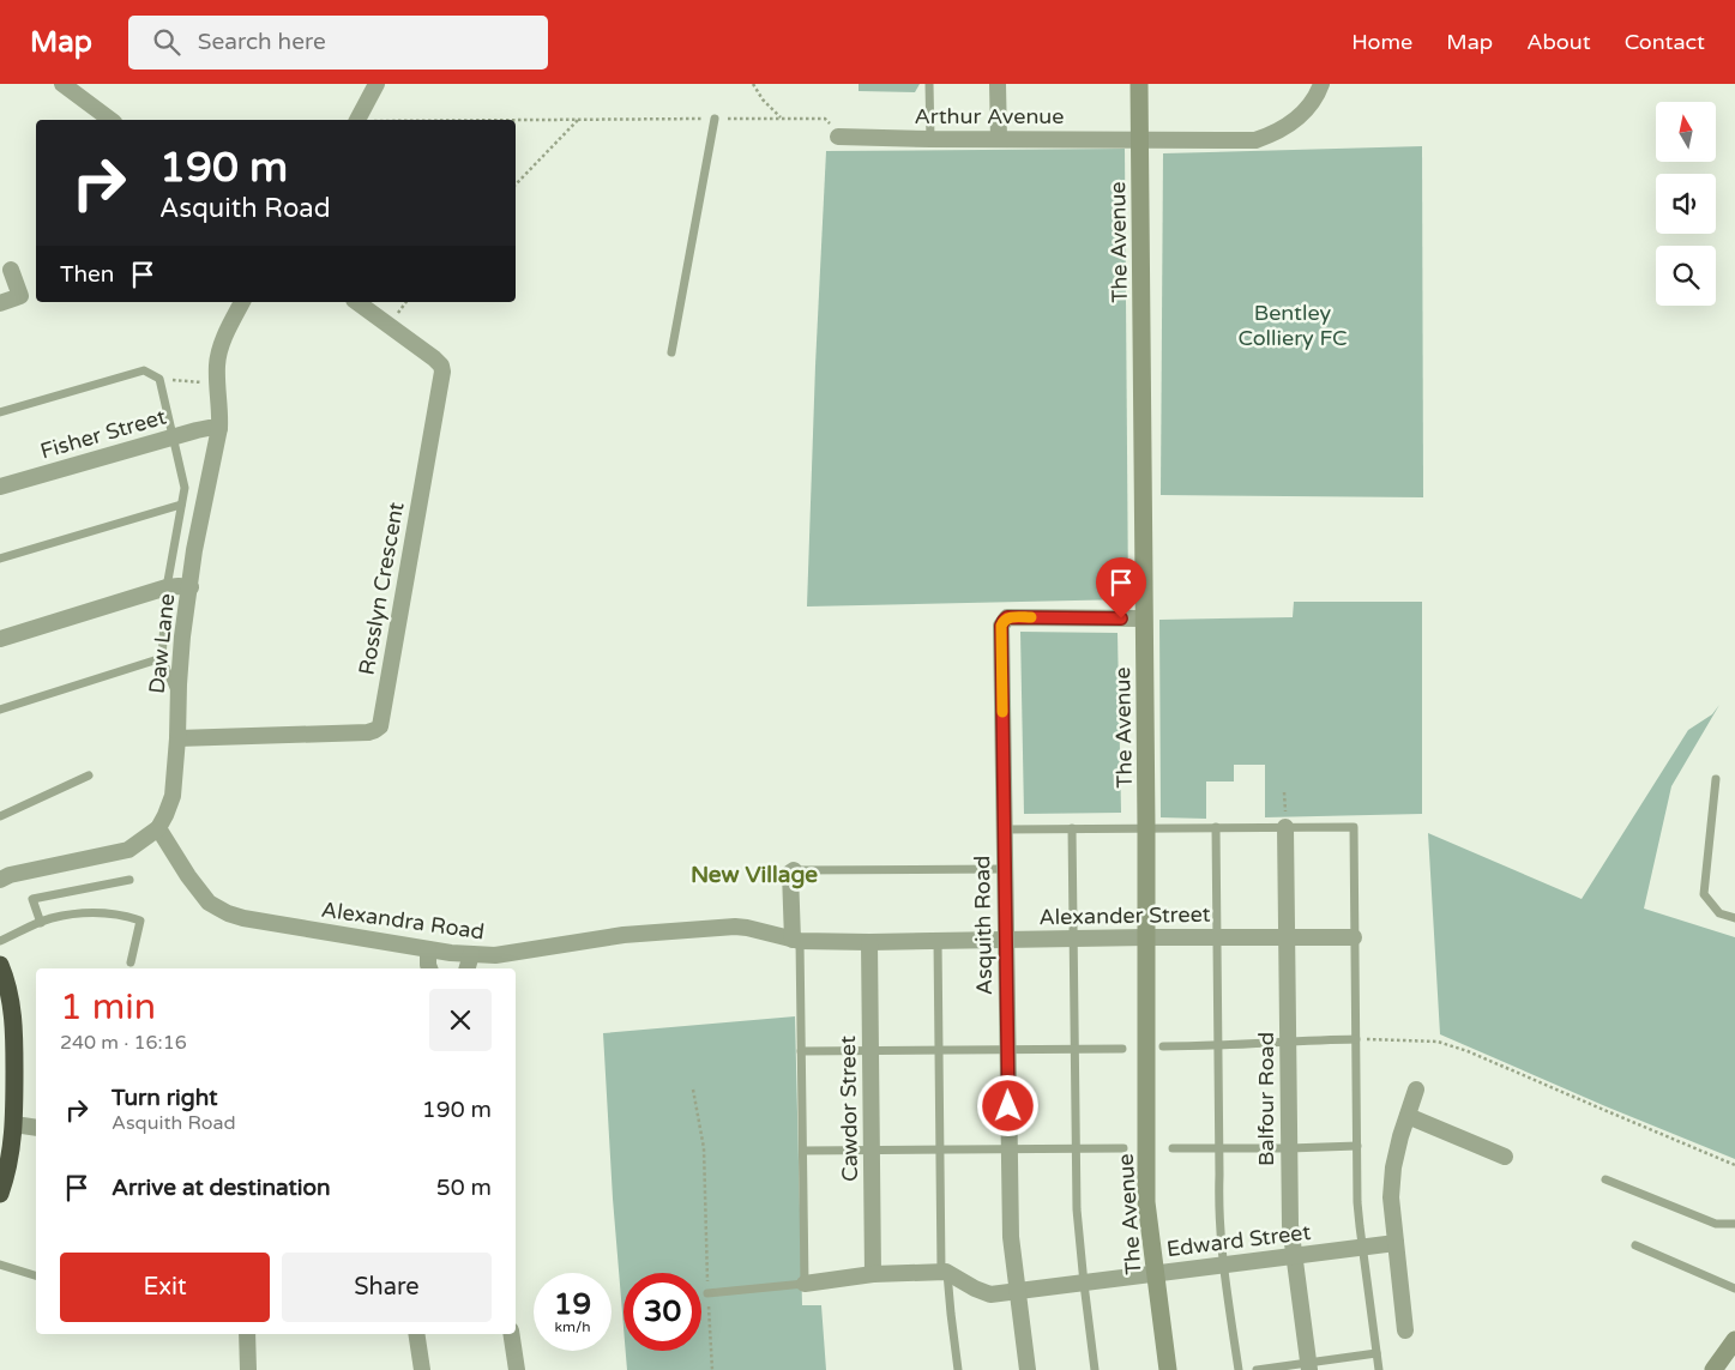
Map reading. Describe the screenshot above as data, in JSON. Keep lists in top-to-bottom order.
{
  "streets": {
    "street": [
      "Arthur Avenue",
      "The Avenue",
      "Fisher Street",
      "Rosslyn Crescent",
      "Daw Lane",
      "Alexander Street",
      "Alexandra Road",
      "Asquith Road",
      "Balfour Road",
      "Cawdor Street",
      "Edward Street"
    ]
  },
  "crossings": [
    ["Arthur Avenue", "The Avenue"],
    ["The Avenue", "Alexander Street"],
    ["The Avenue", "Asquith Road"],
    ["The Avenue", "Edward Street"],
    ["Fisher Street", "Daw Lane"],
    ["Rosslyn Crescent", "Daw Lane"],
    ["Daw Lane", "Alexandra Road"],
    ["Alexander Street", "Alexandra Road"],
    ["Alexander Street", "Asquith Road"],
    ["Alexander Street", "Balfour Road"],
    ["Alexander Street", "Cawdor Street"],
    ["Asquith Road", "Edward Street"],
    ["Balfour Road", "Edward Street"]
  ],
  "districts": ["New Village"],
  "parks": ["Bentley Colliery FC"],
  "north": "top",
  "page": {
    "header": "Map",
    "search": "Search here",
    "nav": [
      "Home",
      "Map",
      "About",
      "Contact"
    ],
    "turn": ["190 m", "Asquith Road"],
    "then": "Then",
    "heading": ["1 min", "240 m · 16:16"],
    "list": [
      {
        "name": "Turn right",
        "note": "Asquith Road",
        "value": "190 m"
      },
      {
        "name": "Arrive at destination",
        "value": "50 m"
      }
    ],
    "buttons": ["Exit", "Share"],
    "speed": "19 km/h",
    "limit": "30"
  }
}
